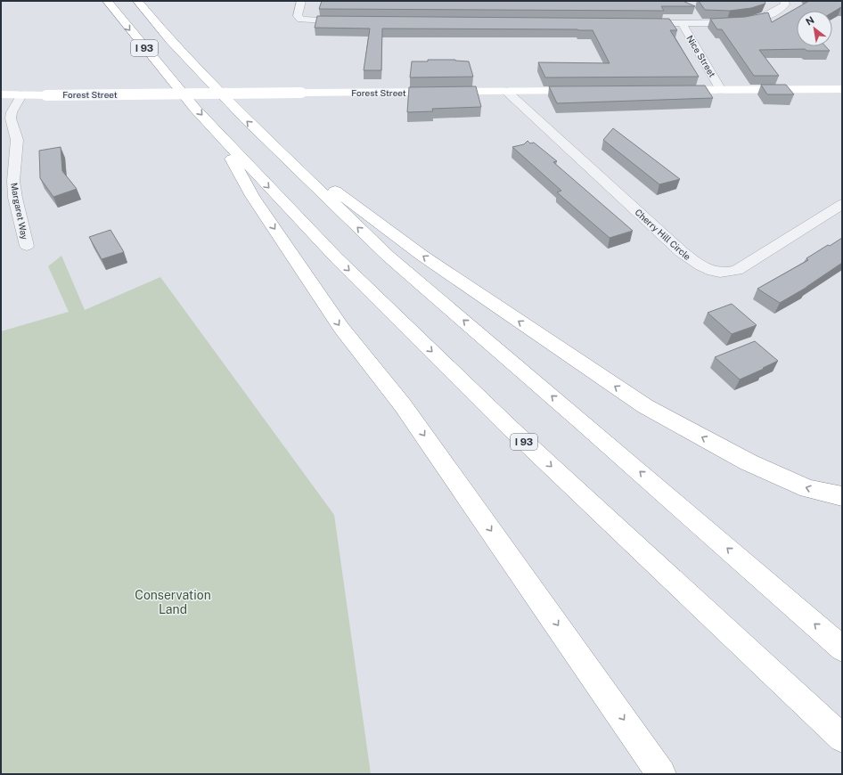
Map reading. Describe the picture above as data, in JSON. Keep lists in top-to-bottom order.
{
  "streets": {
    "main road": ["I 93", "Forest Street"],
    "street": ["Nice Street", "Margaret Way", "Cherry Hill Circle"]
  },
  "crossings": [
    ["Forest Street", "Margaret Way"],
    ["Forest Street", "Cherry Hill Circle"]
  ],
  "parks": ["Conservation Land"],
  "north": "top left"
}
